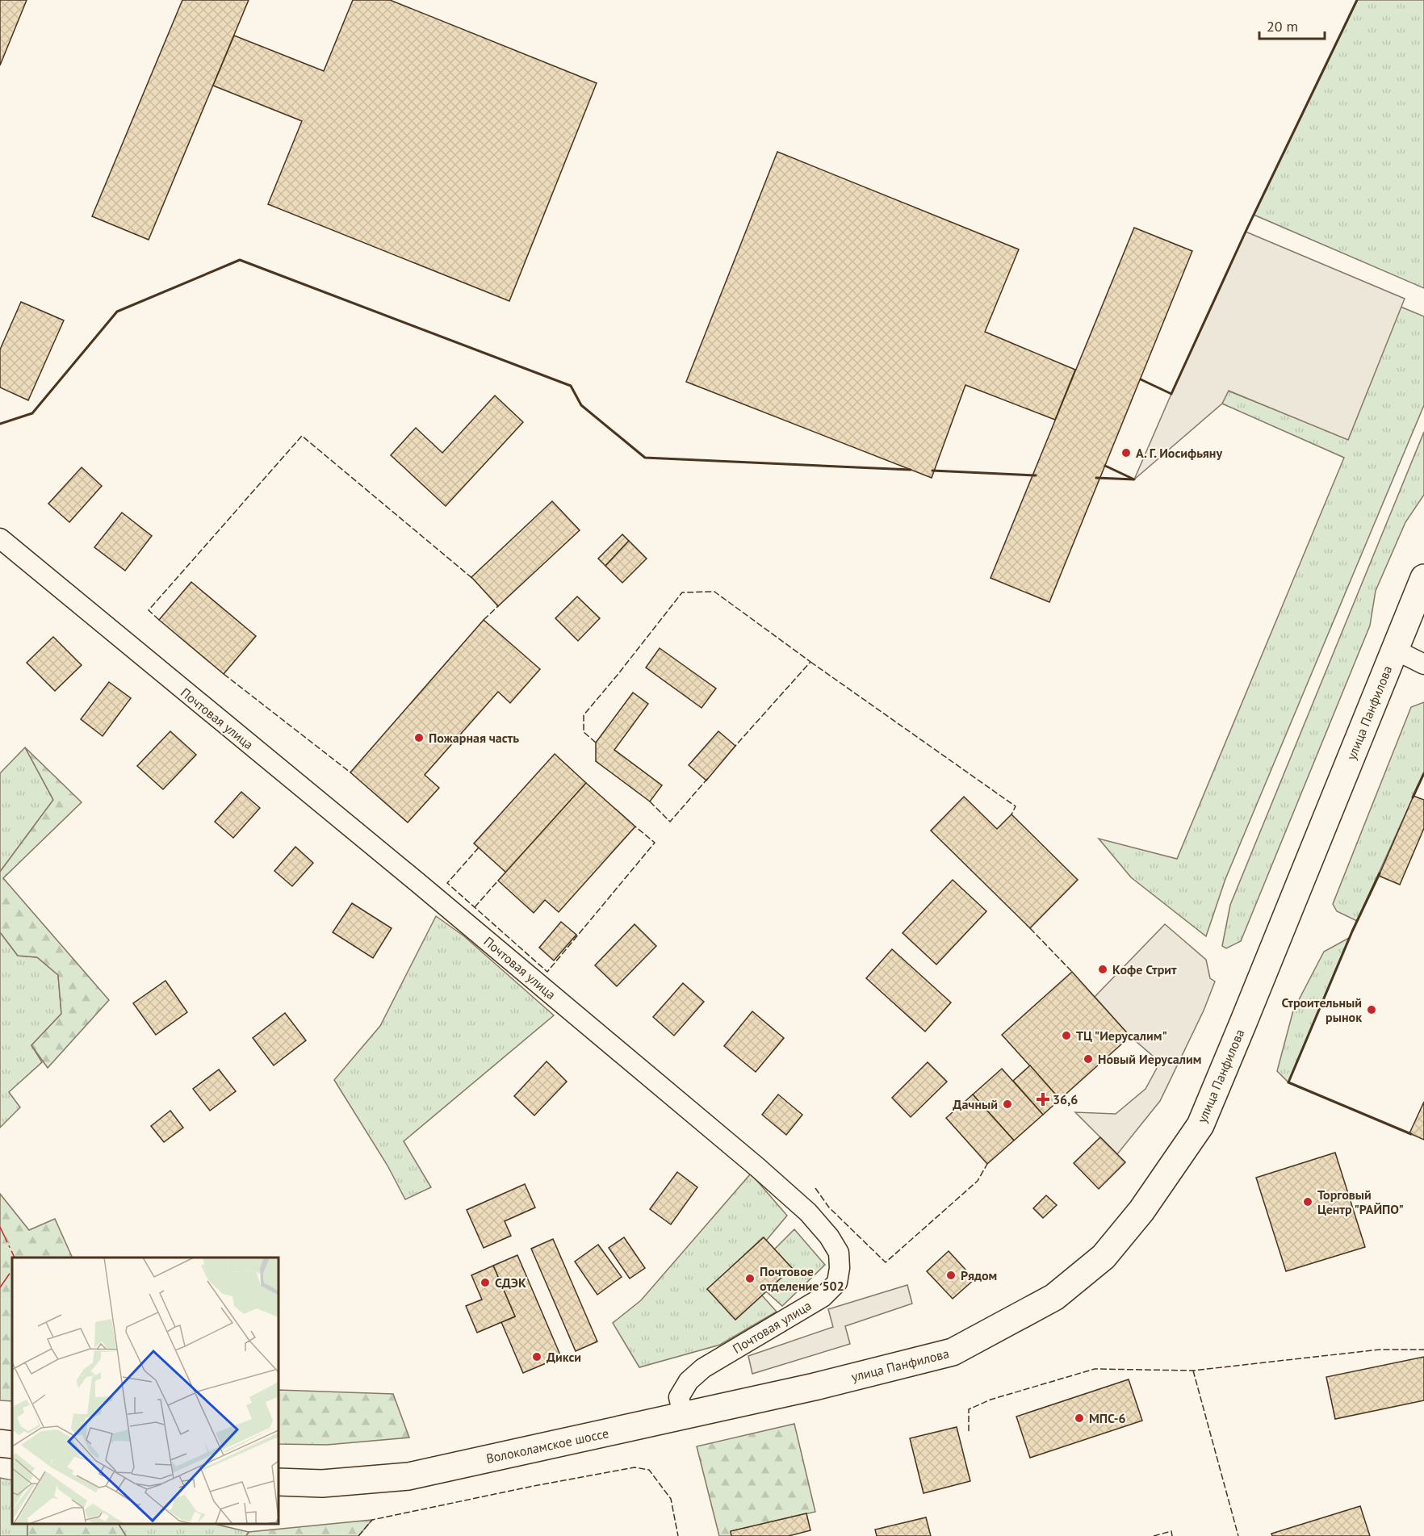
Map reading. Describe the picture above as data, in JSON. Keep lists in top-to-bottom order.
{
  "streets": {
    "main road": ["улица Панфилова", "Волоколамское шоссе"],
    "street": ["Почтовая улица"]
  },
  "crossings": [
    ["улица Панфилова", "Волоколамское шоссе"],
    ["Почтовая улица", "Волоколамское шоссе"]
  ],
  "places": {
    "other": [
      "А. Г. Иосифьяну",
      "Пожарная часть",
      "Кофе Стрит",
      "Строительный рынок",
      "ТЦ \"Иерусалим\"",
      "Новый Иерусалим",
      "Дачный",
      "Торговый Центр \"РАЙПО\"",
      "Рядом",
      "Почтовое отделение 502",
      "СДЭК",
      "Дикси",
      "МПС-6"
    ],
    "health": ["36,6"]
  },
  "scale_bar": "20 m"
}
